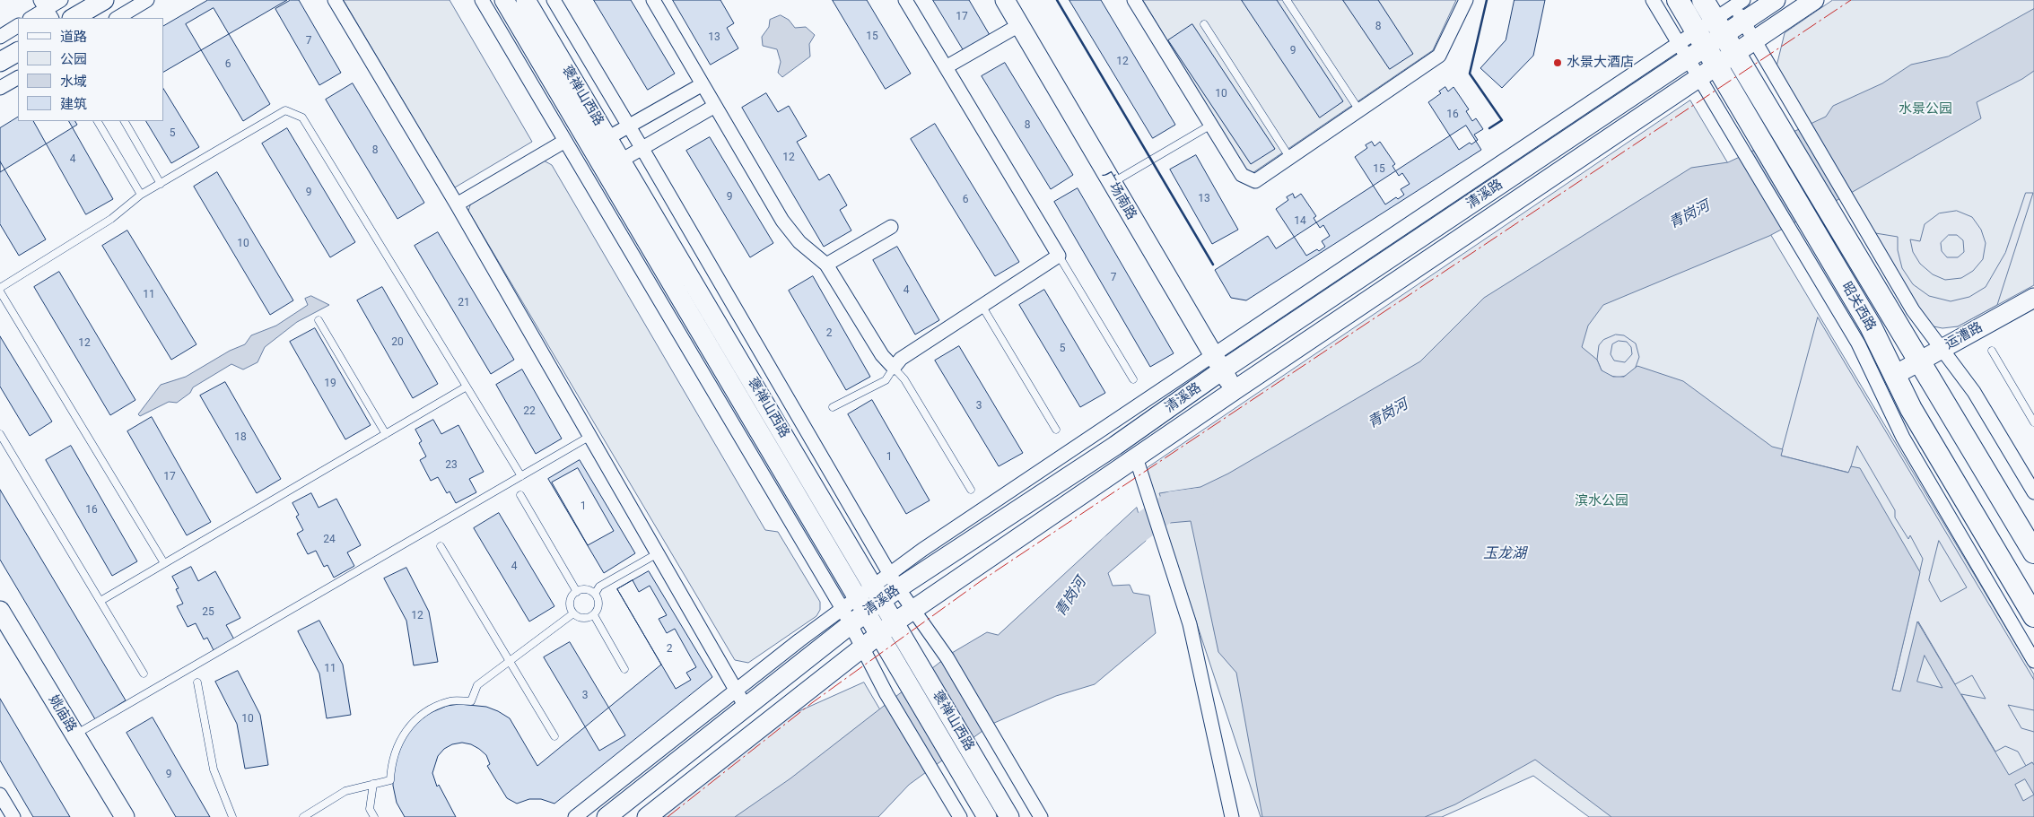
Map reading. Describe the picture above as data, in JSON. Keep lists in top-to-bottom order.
{
  "streets": {
    "main road": [
      "褒禅山西路",
      "清溪路",
      "广场南路",
      "昭关西路",
      "运漕路",
      "姚庙路"
    ]
  },
  "crossings": [
    ["褒禅山西路", "清溪路"],
    ["清溪路", "广场南路"],
    ["清溪路", "昭关西路"],
    ["昭关西路", "运漕路"]
  ],
  "water": ["青岗河", "玉龙湖"],
  "parks": ["水景公园", "滨水公园"],
  "places": ["水景大酒店"],
  "house_numbers": [
    "17",
    "8",
    "15",
    "13",
    "7",
    "9",
    "12",
    "6",
    "10",
    "16",
    "8",
    "5",
    "8",
    "12",
    "4",
    "15",
    "9",
    "9",
    "13",
    "6",
    "14",
    "10",
    "7",
    "4",
    "11",
    "21",
    "2",
    "20",
    "12",
    "5",
    "19",
    "3",
    "22",
    "18",
    "1",
    "23",
    "17",
    "1",
    "16",
    "24",
    "4",
    "25",
    "12",
    "2",
    "11",
    "3",
    "10",
    "9"
  ],
  "legend": [
    "道路",
    "公园",
    "水域",
    "建筑"
  ]
}
